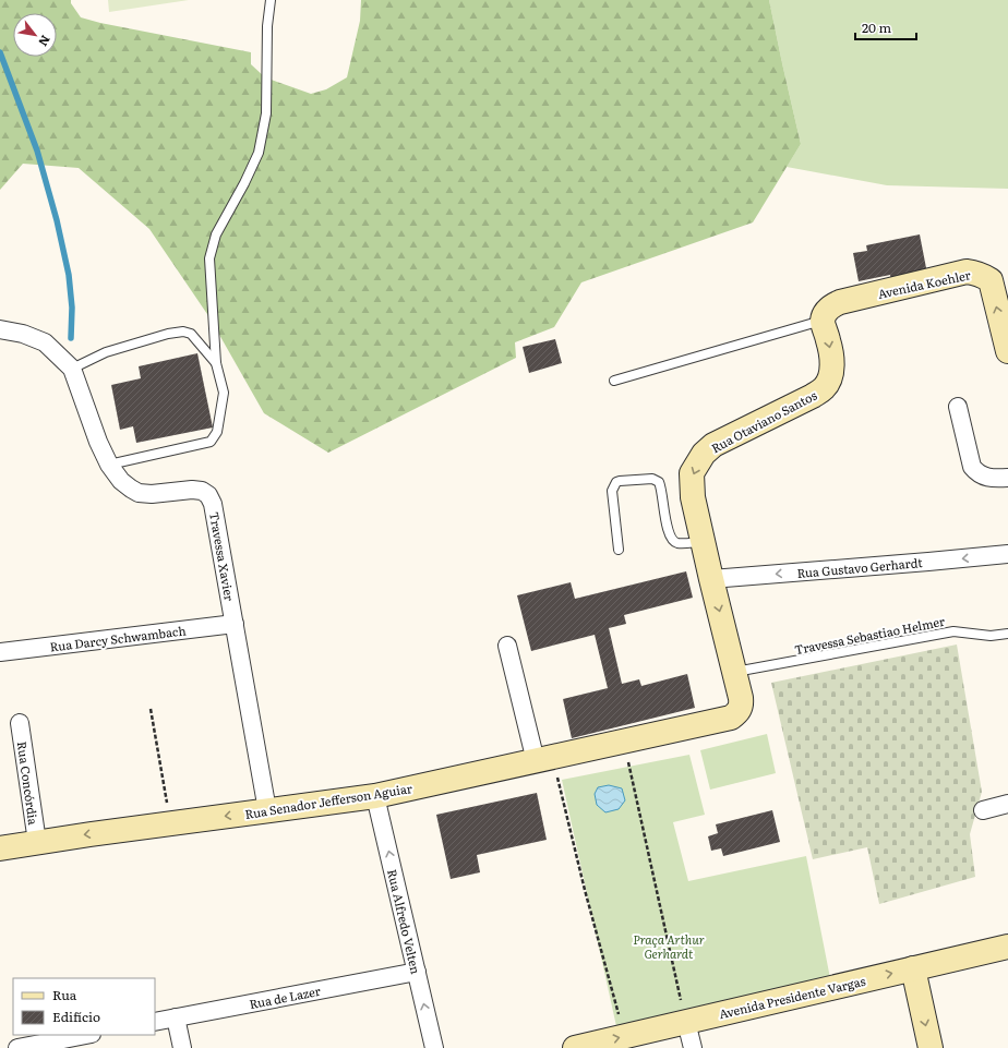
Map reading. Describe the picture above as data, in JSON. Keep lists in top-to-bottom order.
{
  "streets": {
    "street": [
      "Avenida Koehler",
      "Rua Otaviano Santos",
      "Travessa Xavier",
      "Rua Gustavo Gerhardt",
      "Rua Darcy Schwambach",
      "Rua Concórdia",
      "Rua Senador Jefferson Aguiar",
      "Rua Alfredo Velten",
      "Rua de Lazer",
      "Avenida Presidente Vargas"
    ],
    "lane": ["Travessa Sebastiao Helmer"]
  },
  "crossings": [
    ["Avenida Koehler", "Rua Otaviano Santos"],
    ["Rua Otaviano Santos", "Rua Gustavo Gerhardt"],
    ["Rua Otaviano Santos", "Travessa Sebastiao Helmer"],
    ["Rua Otaviano Santos", "Rua Senador Jefferson Aguiar"],
    ["Travessa Xavier", "Rua Darcy Schwambach"],
    ["Travessa Xavier", "Rua Senador Jefferson Aguiar"],
    ["Rua Concórdia", "Rua Senador Jefferson Aguiar"],
    ["Rua Senador Jefferson Aguiar", "Rua Alfredo Velten"],
    ["Rua Alfredo Velten", "Rua de Lazer"]
  ],
  "one_way": [
    "Rua Otaviano Santos",
    "Rua Gustavo Gerhardt",
    "Rua Alfredo Velten",
    "Avenida Presidente Vargas"
  ],
  "parks": ["Praça Arthur Gerhardt"],
  "legend": ["Rua", "Edifício"],
  "scale_bar": "20 m",
  "north": "bottom right"
}
